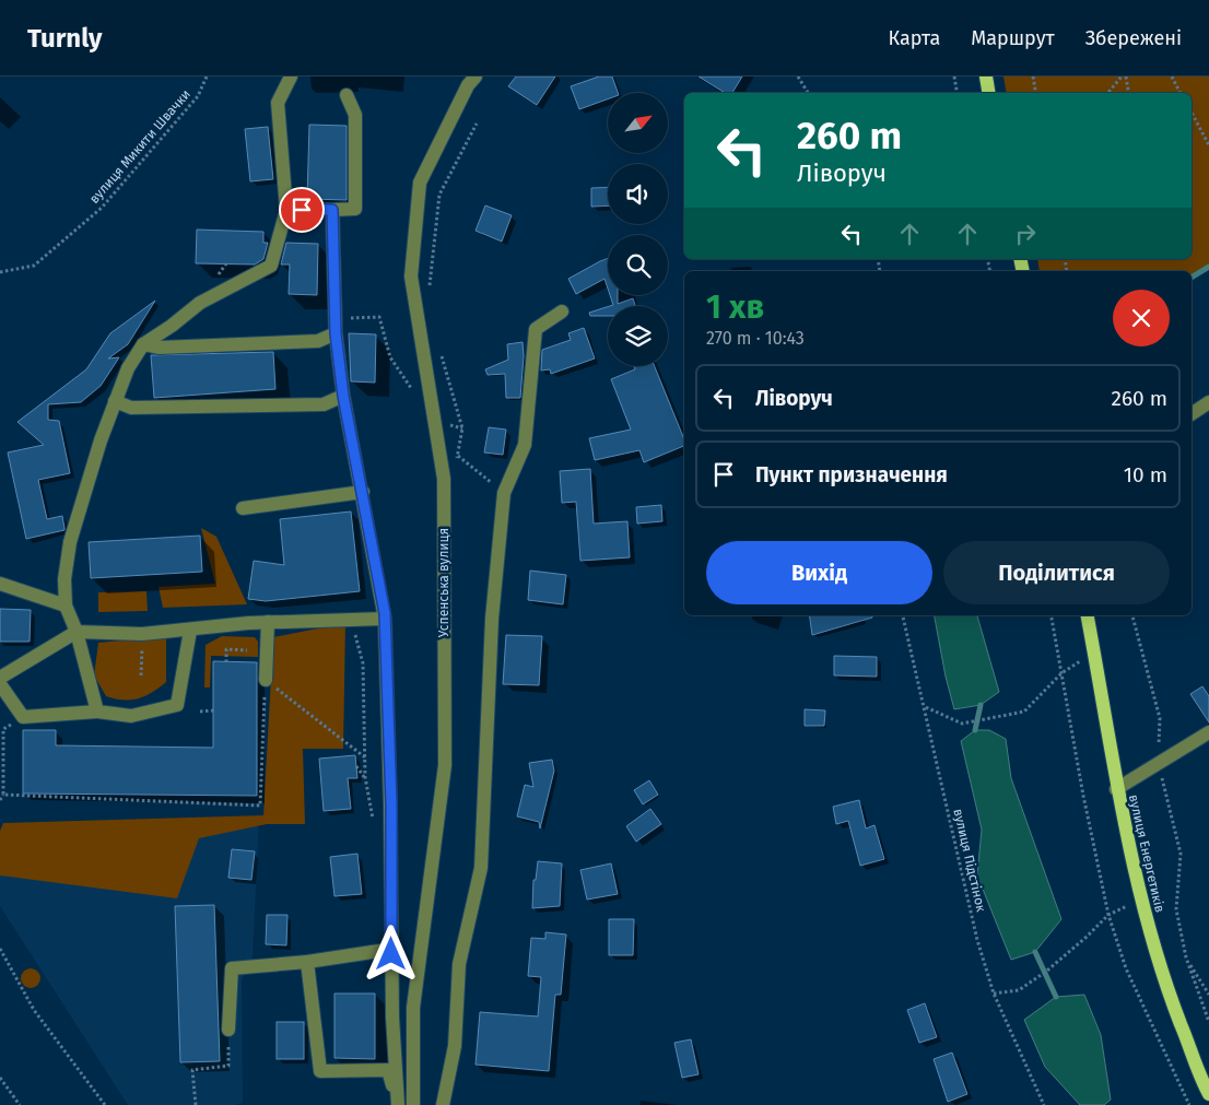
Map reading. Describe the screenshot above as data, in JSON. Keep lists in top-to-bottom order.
{
  "streets": {
    "main road": ["вулиця Енергетиків"],
    "street": ["Успенська вулиця"],
    "path": ["вулиця Микити Швачки", "вулиця Підстінок"]
  },
  "north": "top right",
  "page": {
    "header": "Turnly",
    "nav": ["Карта", "Маршрут", "Збережені"],
    "turn": ["260 m", "Ліворуч"],
    "heading": ["1 хв", "270 m · 10:43"],
    "list": [
      {
        "name": "Ліворуч",
        "value": "260 m"
      },
      {
        "name": "Пункт призначення",
        "value": "10 m"
      }
    ],
    "buttons": ["Вихід", "Поділитися"]
  }
}
